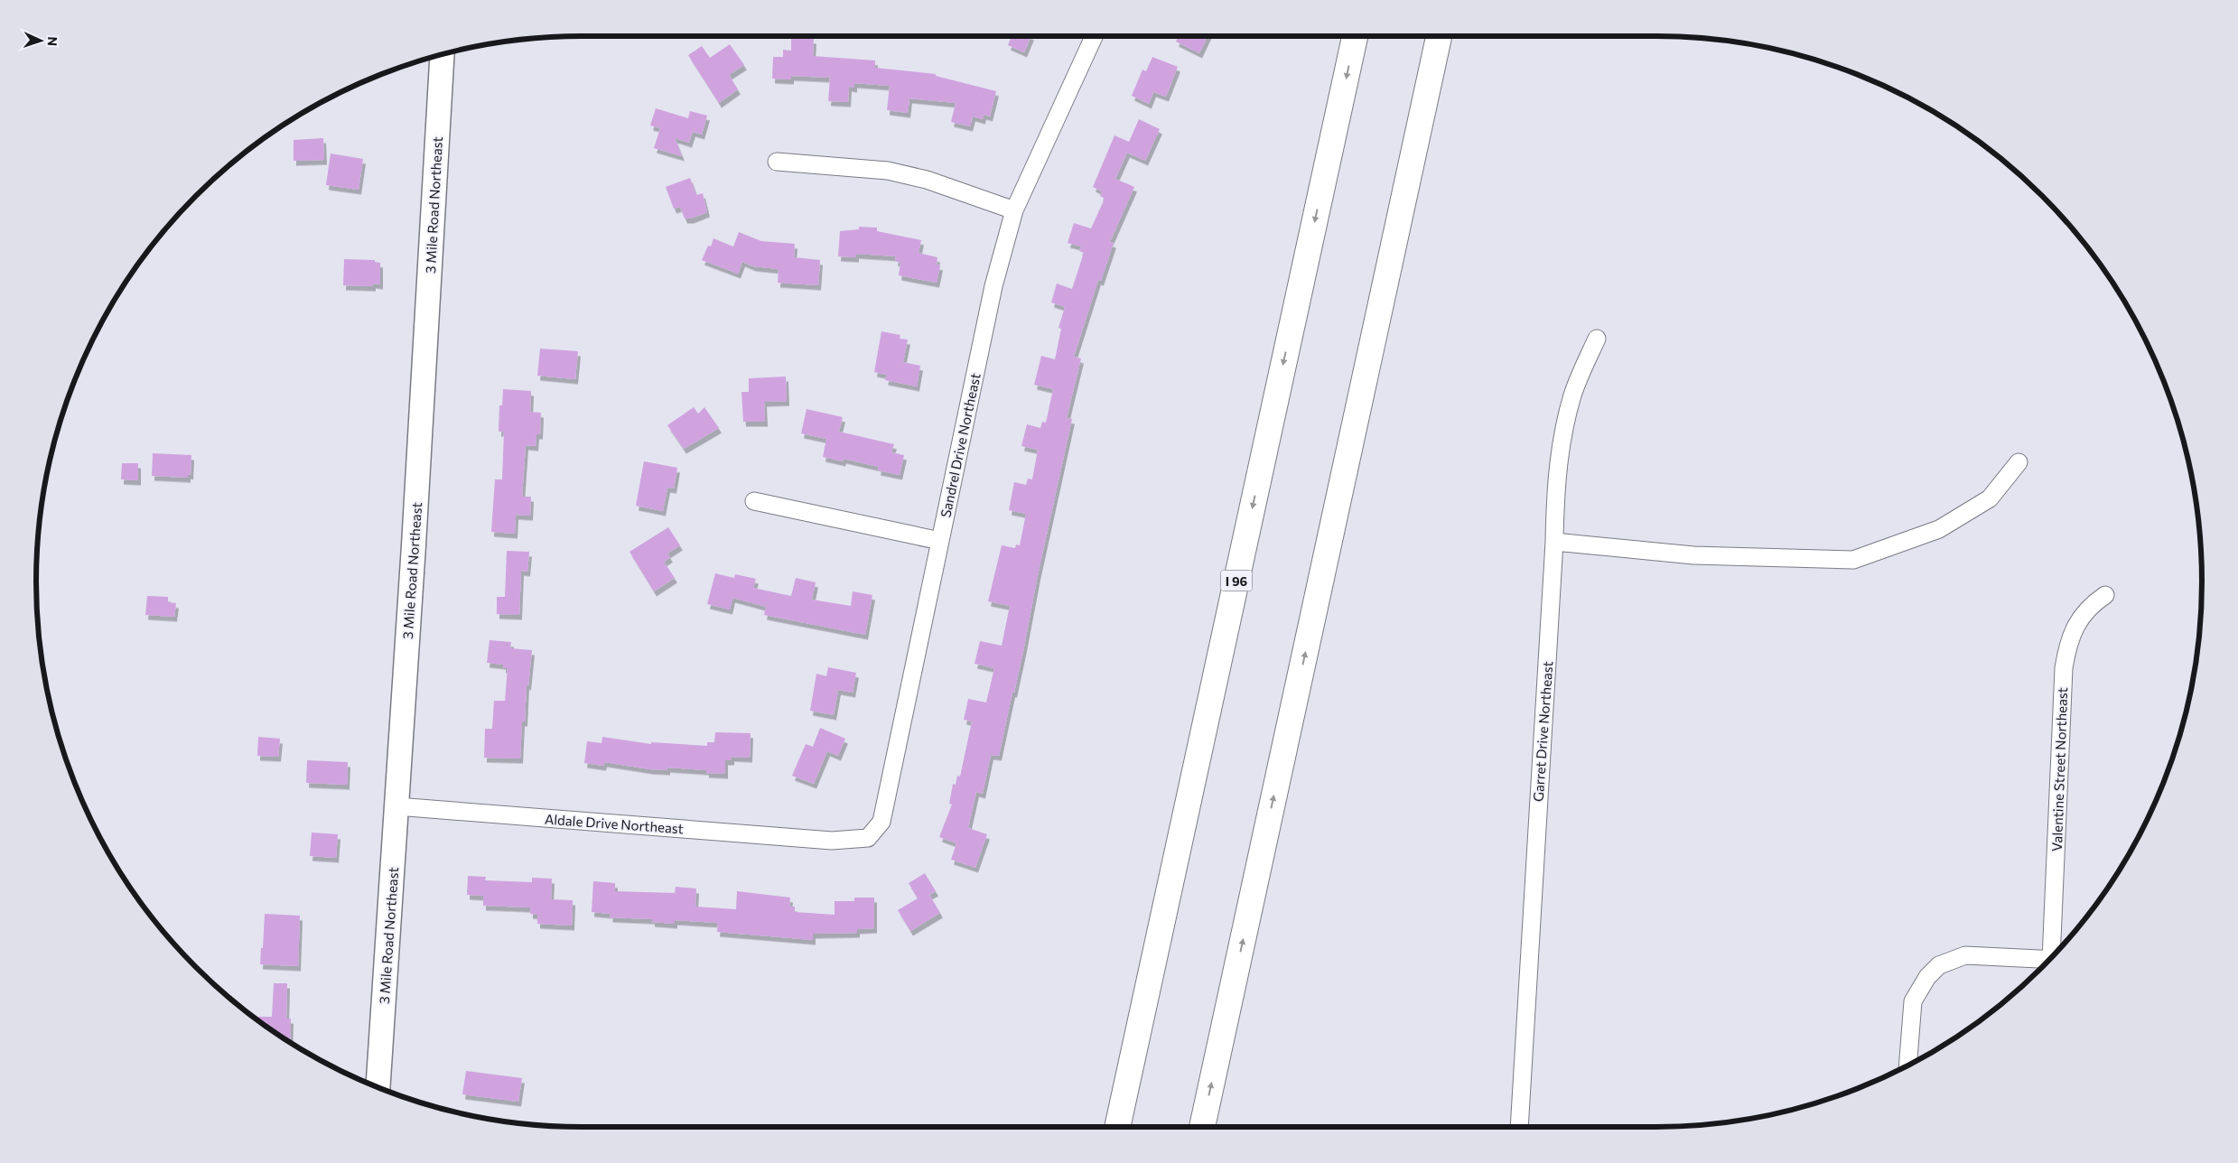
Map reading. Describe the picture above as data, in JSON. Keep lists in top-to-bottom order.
{
  "streets": {
    "highway": ["I 96"],
    "main road": ["3 Mile Road Northeast"],
    "street": [
      "Sandrel Drive Northeast",
      "Garret Drive Northeast",
      "Valentine Street Northeast",
      "Aldale Drive Northeast"
    ]
  },
  "crossings": [
    ["3 Mile Road Northeast", "Aldale Drive Northeast"],
    ["Sandrel Drive Northeast", "Aldale Drive Northeast"]
  ],
  "north": "right"
}
